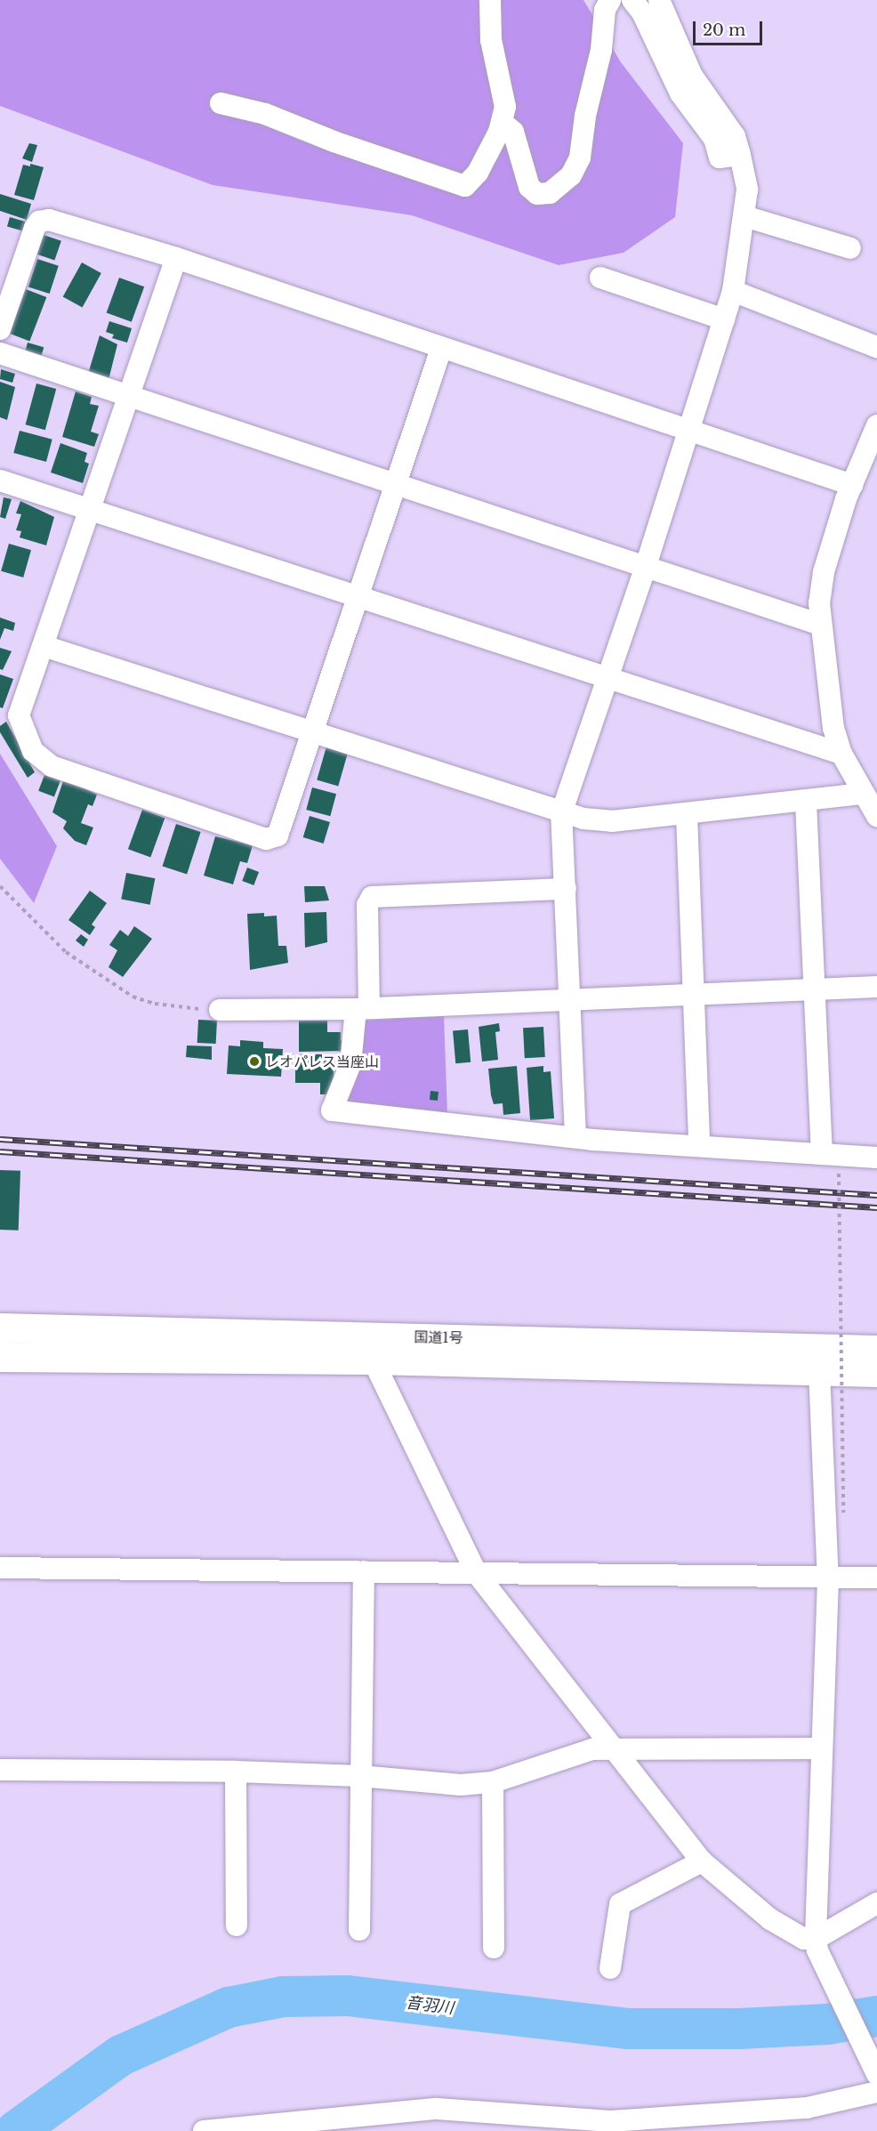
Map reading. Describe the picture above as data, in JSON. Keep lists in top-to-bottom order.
{
  "streets": {
    "highway": ["国道1号"]
  },
  "water": ["音羽川"],
  "places": ["レオパレス当座山"],
  "scale_bar": "20 m"
}
